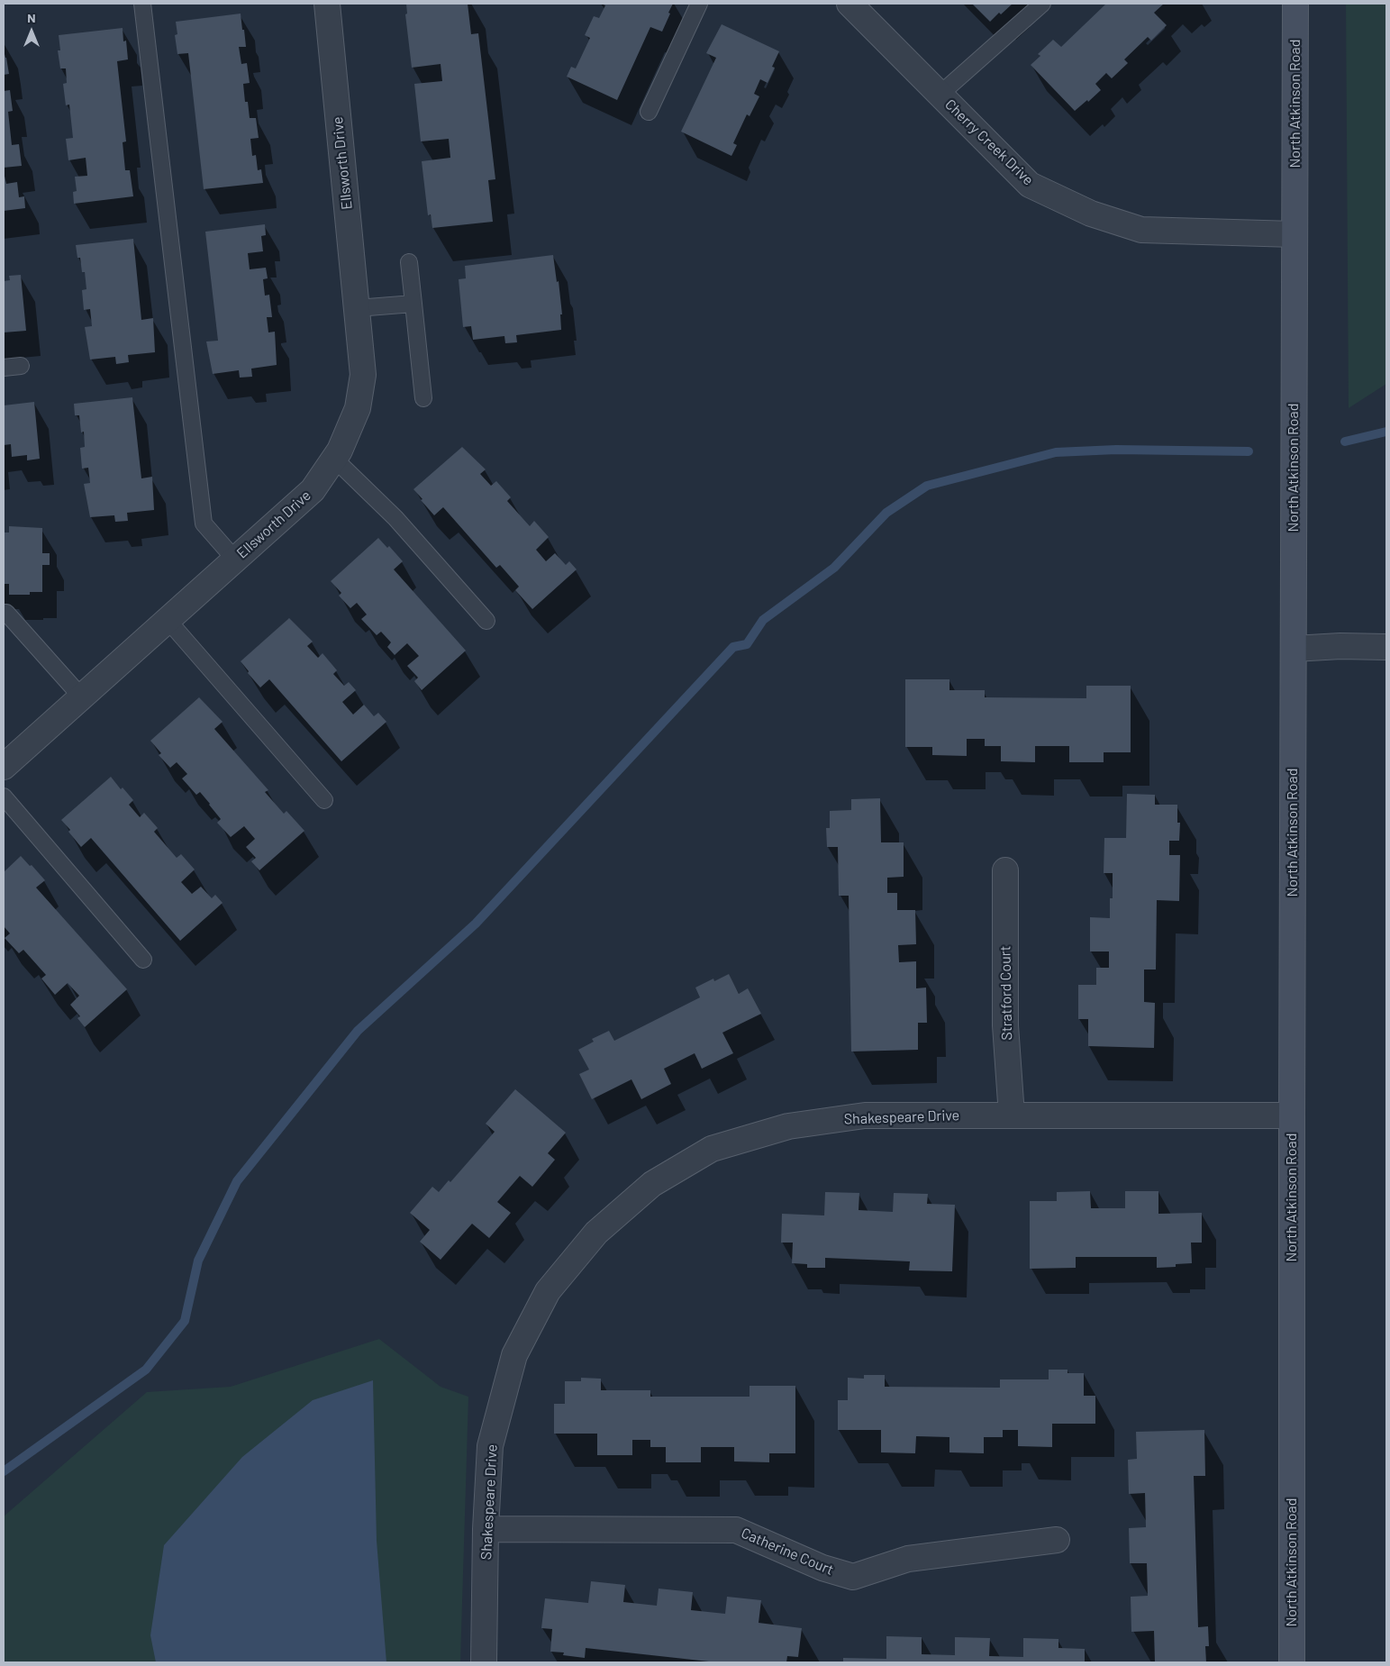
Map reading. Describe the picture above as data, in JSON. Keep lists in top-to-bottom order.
{
  "streets": {
    "main road": ["North Atkinson Road"],
    "street": [
      "Cherry Creek Drive",
      "Ellsworth Drive",
      "Stratford Court",
      "Shakespeare Drive",
      "Catherine Court"
    ]
  },
  "crossings": [
    ["North Atkinson Road", "Cherry Creek Drive"],
    ["North Atkinson Road", "Shakespeare Drive"],
    ["Stratford Court", "Shakespeare Drive"],
    ["Shakespeare Drive", "Catherine Court"]
  ],
  "north": "top"
}
